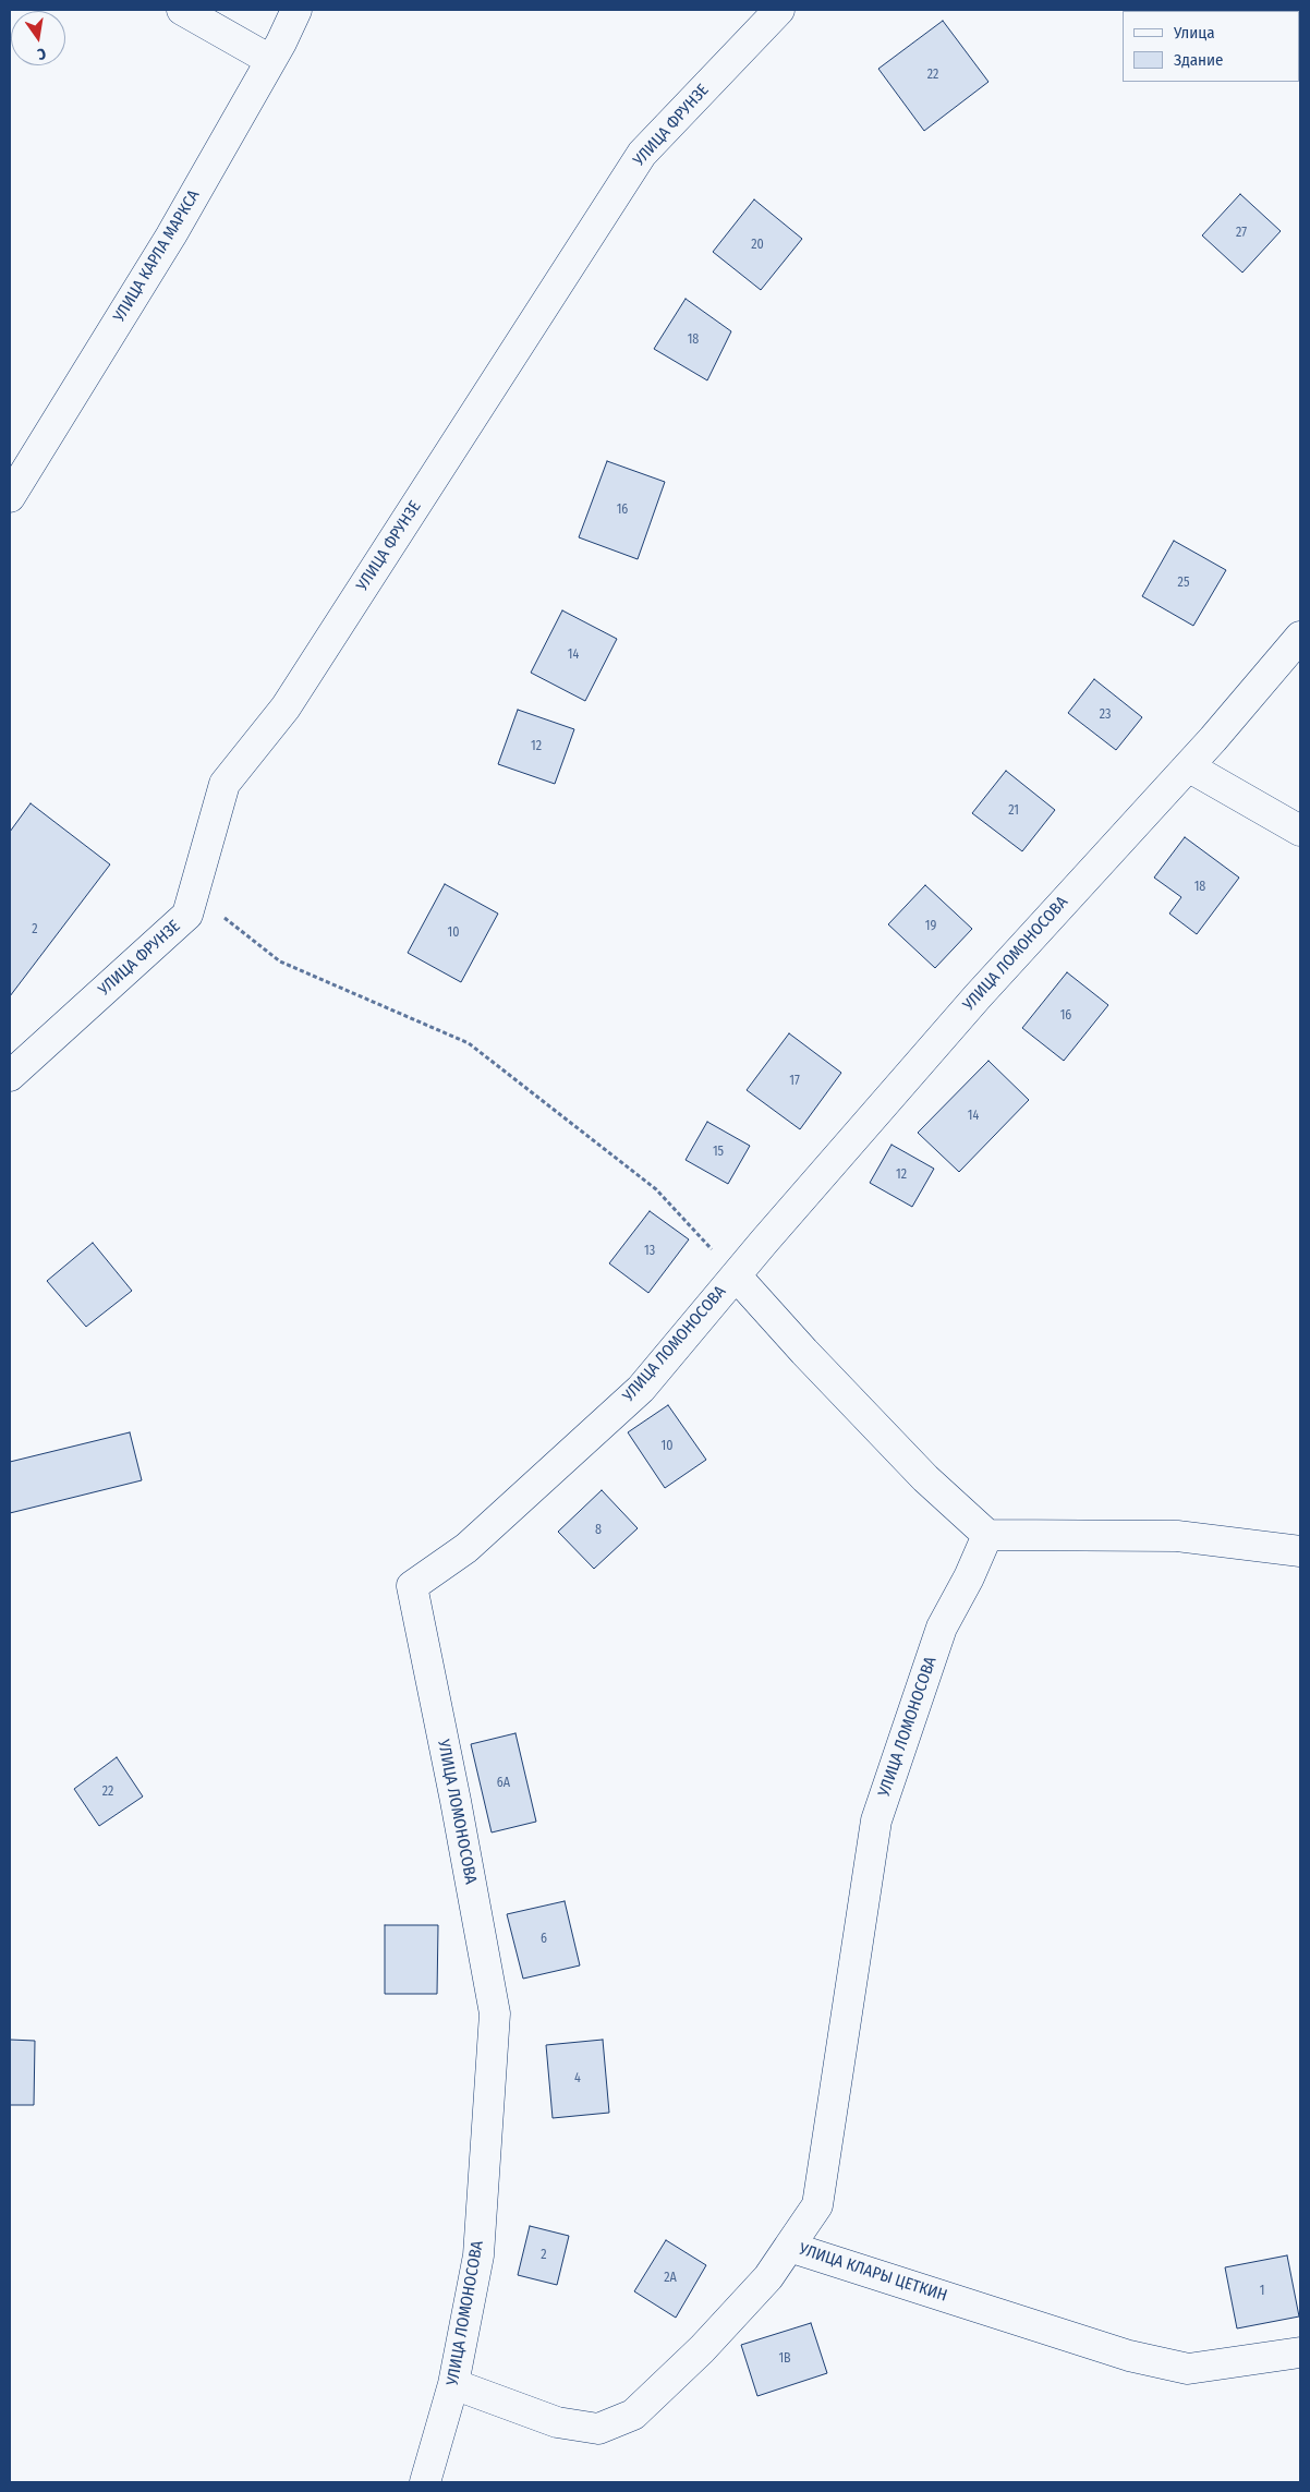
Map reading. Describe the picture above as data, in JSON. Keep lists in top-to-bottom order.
{
  "streets": {
    "street": [
      "УЛИЦА ФРУНЗЕ",
      "УЛИЦА КАРЛА МАРКСА",
      "УЛИЦА ЛОМОНОСОВА",
      "УЛИЦА КЛАРЫ ЦЕТКИН"
    ]
  },
  "crossings": [
    ["УЛИЦА ЛОМОНОСОВА", "УЛИЦА КЛАРЫ ЦЕТКИН"]
  ],
  "house_numbers": [
    "22",
    "27",
    "20",
    "18",
    "16",
    "25",
    "14",
    "23",
    "12",
    "21",
    "18",
    "19",
    "2",
    "10",
    "16",
    "17",
    "14",
    "15",
    "12",
    "13",
    "10",
    "8",
    "6А",
    "22",
    "6",
    "4",
    "2",
    "2А",
    "1",
    "1В"
  ],
  "legend": ["Улица", "Здание"],
  "north": "bottom"
}
